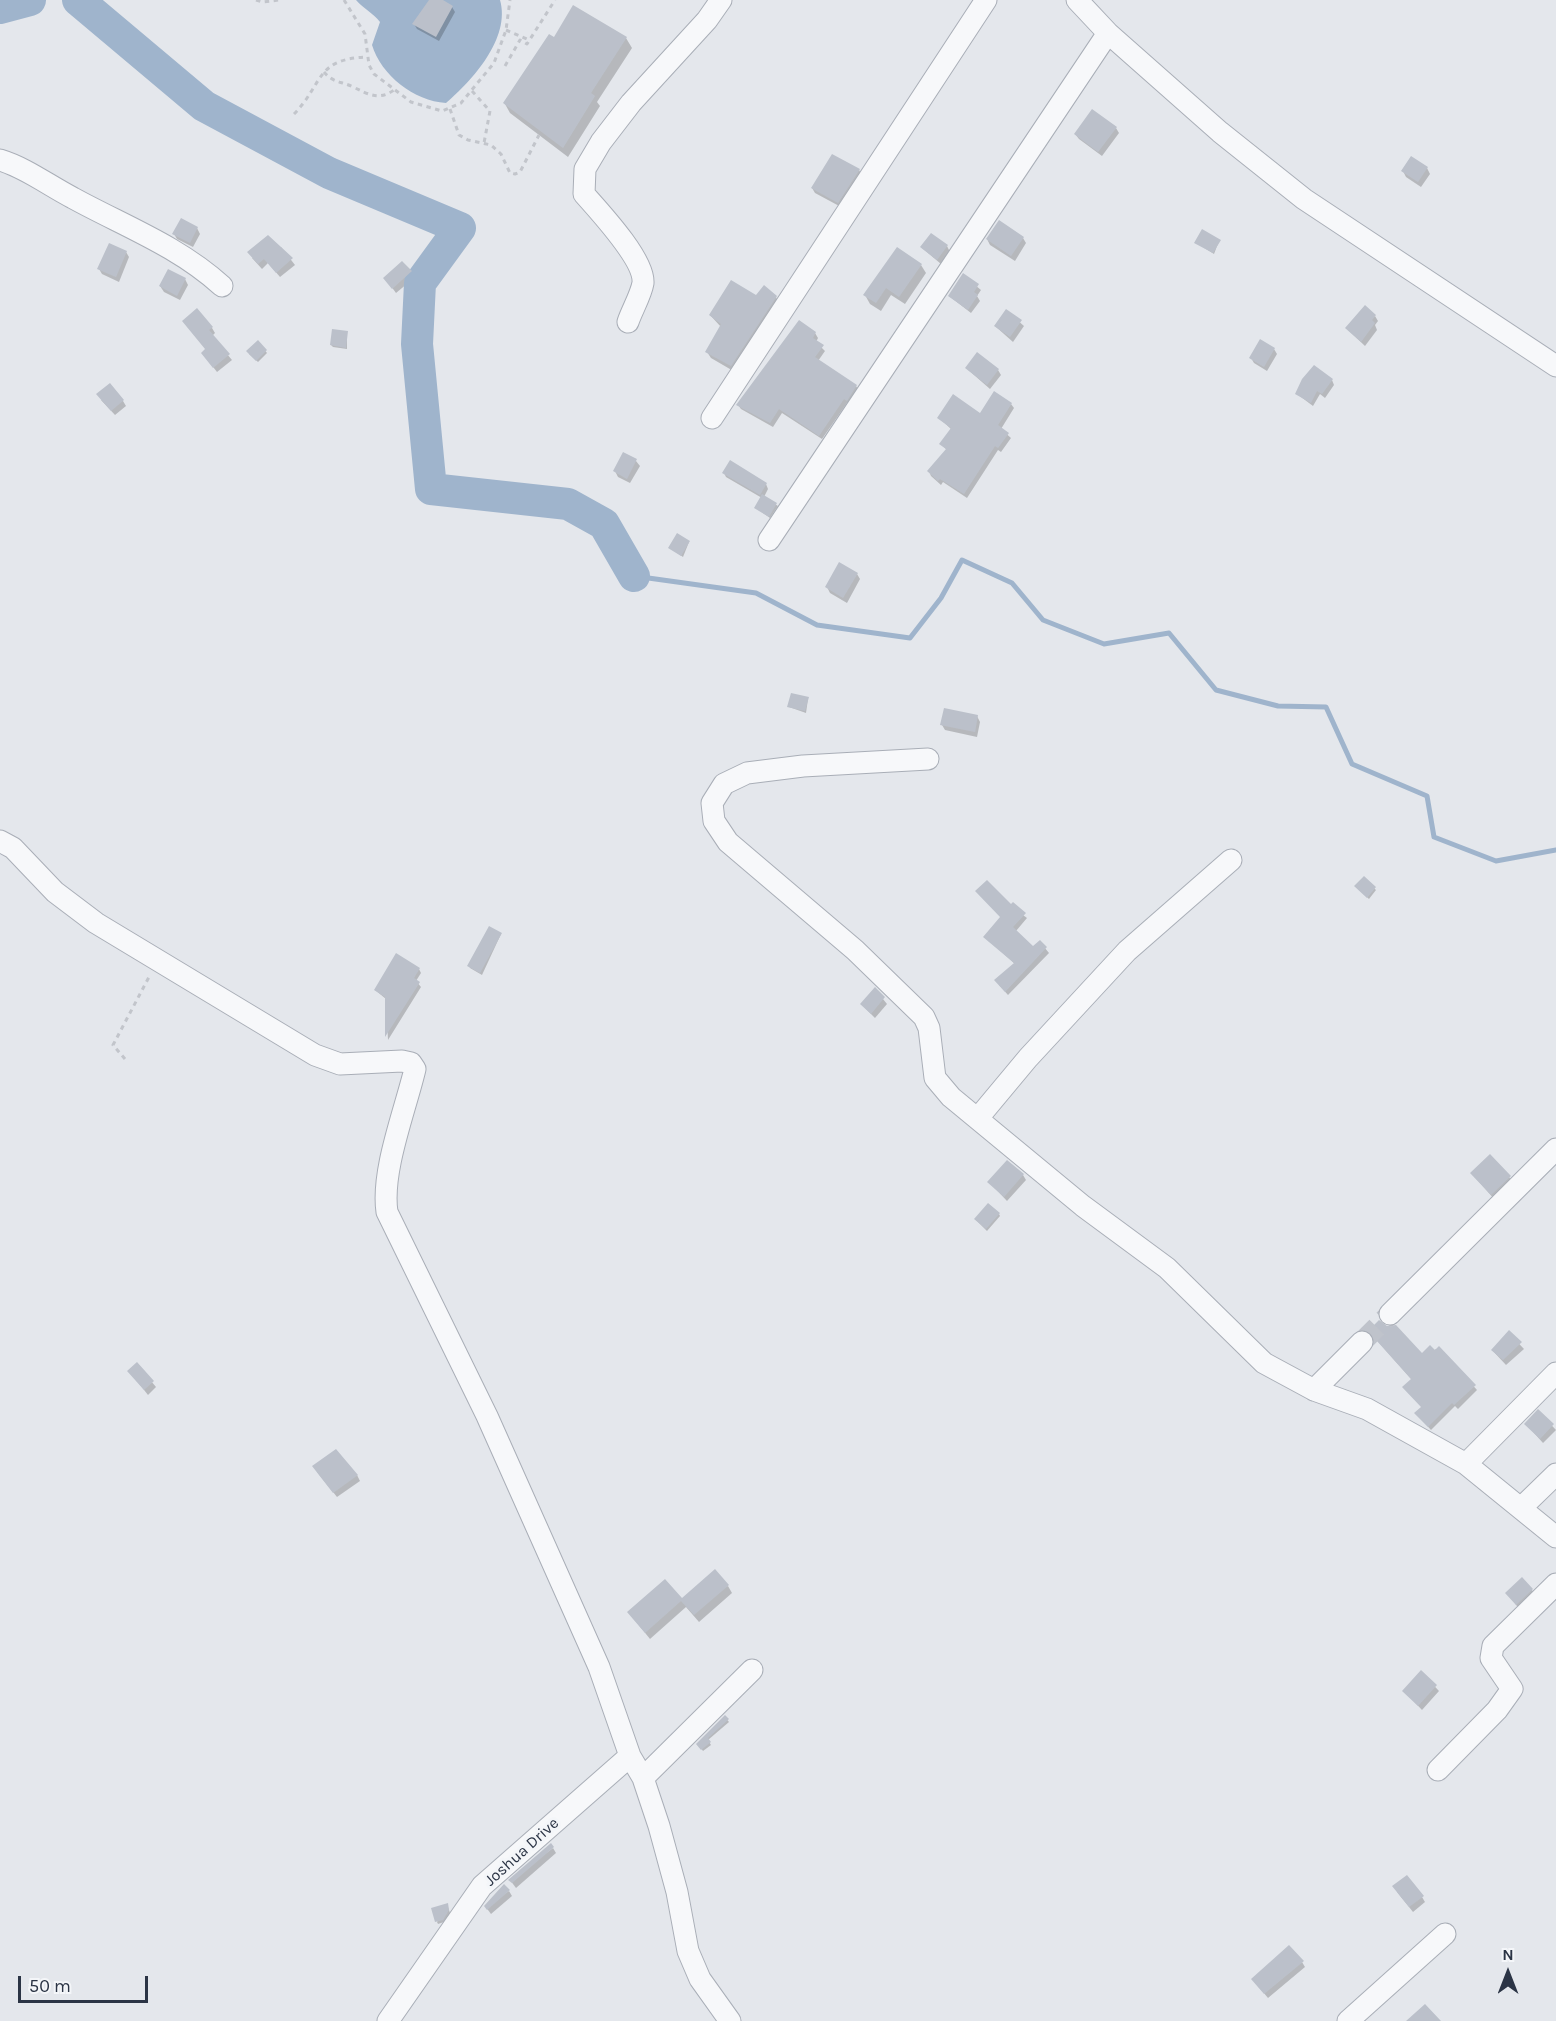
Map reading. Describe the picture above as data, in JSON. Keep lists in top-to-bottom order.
{
  "streets": {
    "street": ["Joshua Drive"]
  },
  "scale_bar": "50 m",
  "north": "top"
}
